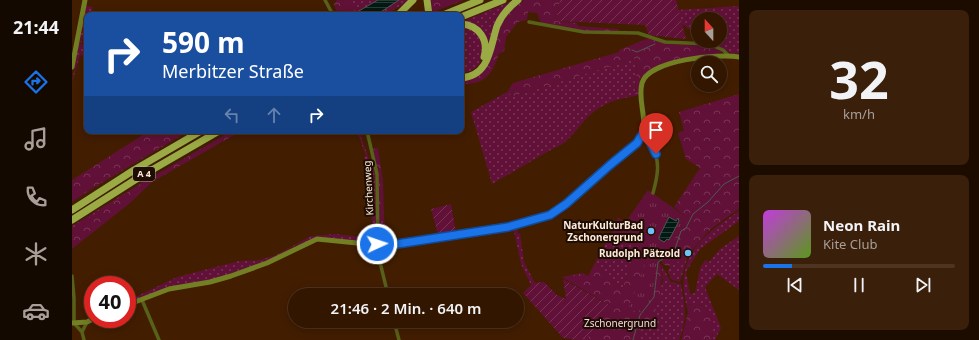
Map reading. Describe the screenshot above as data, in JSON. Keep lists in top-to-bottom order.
{
  "streets": {
    "highway": ["A 4"],
    "street": ["Kirchenweg"]
  },
  "parks": ["Zschonergrund"],
  "places": ["NaturKulturBad Zschonergrund", "Rudolph Pätzold"],
  "north": "top",
  "page": {
    "tabs": "21:44",
    "tile": ["32", "km/h"],
    "turn": ["590 m", "Merbitzer Straße"],
    "song": ["Neon Rain", "Kite Club"],
    "limit": "40",
    "trip": "21:46 · 2 Min. · 640 m"
  }
}
